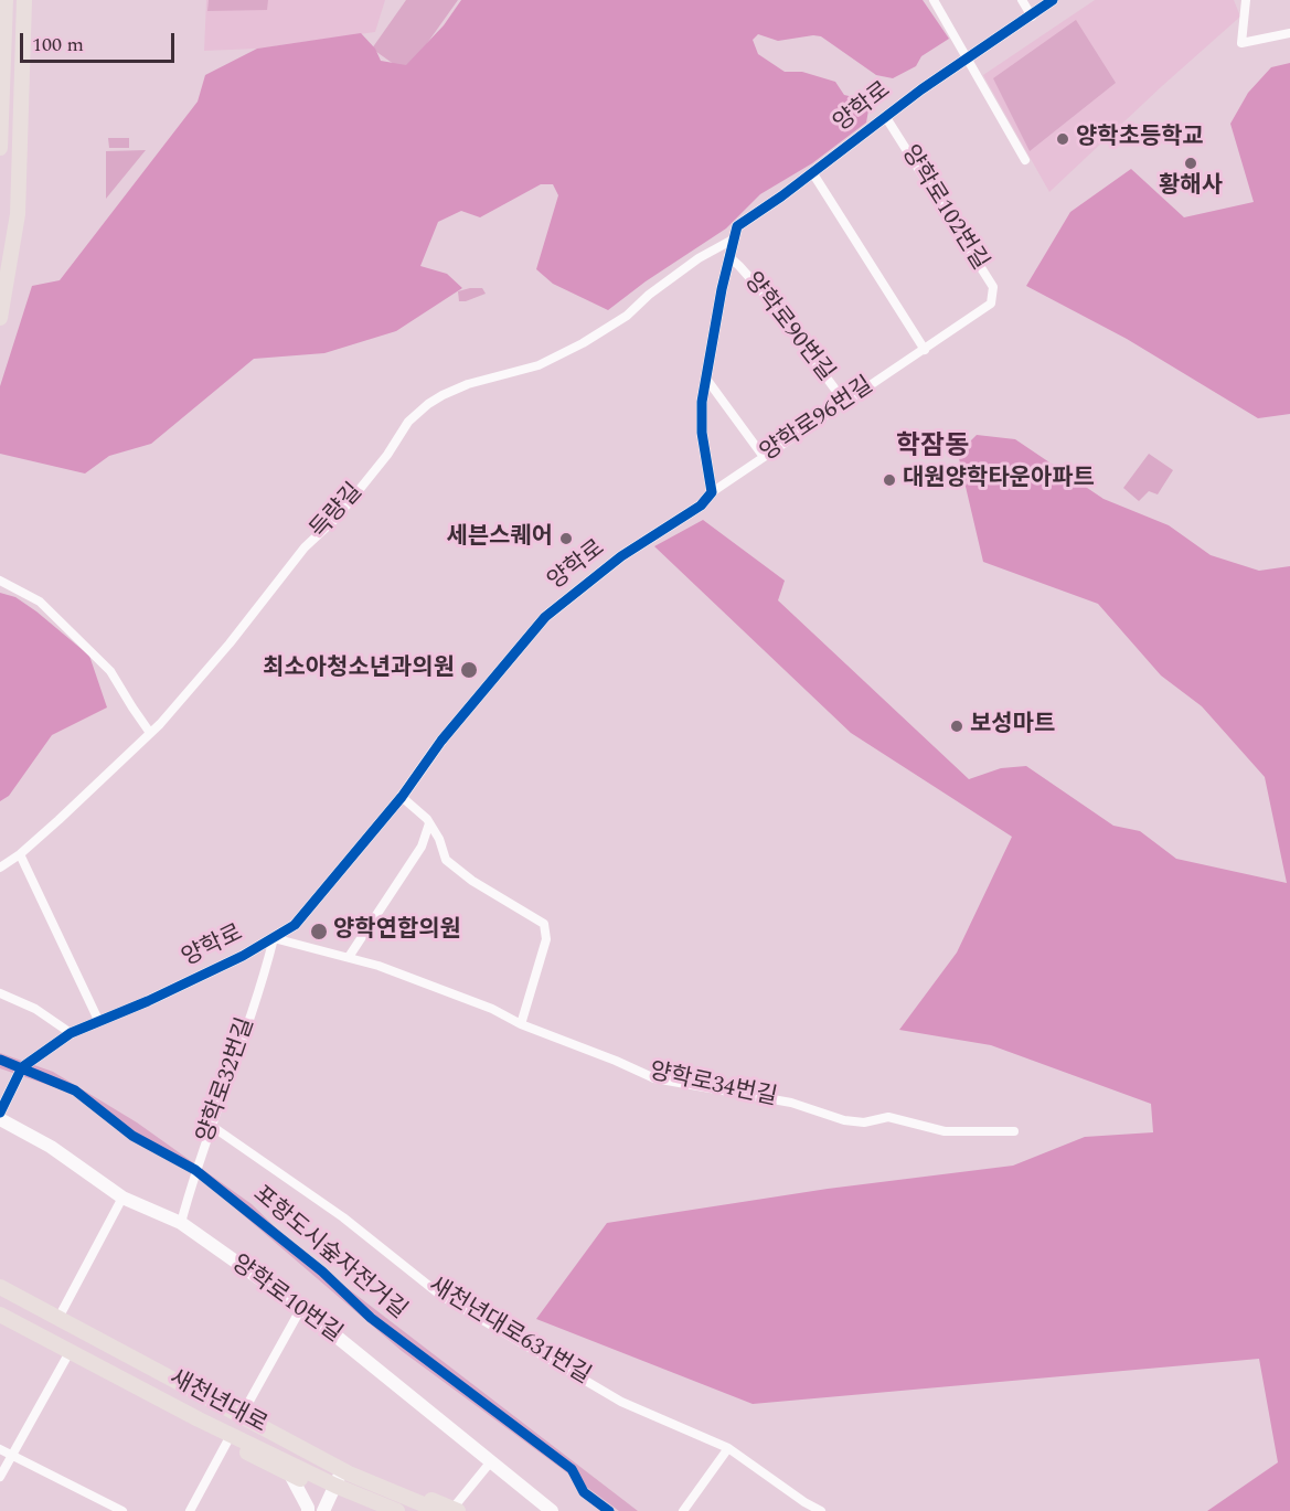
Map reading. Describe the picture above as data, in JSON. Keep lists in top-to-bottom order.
{
  "streets": {
    "main road": ["양학로10번길", "새천년대로"],
    "street": [
      "양학로",
      "양학로102번길",
      "양학로90번길",
      "양학로96번길",
      "득량길",
      "양학로32번길",
      "양학로34번길",
      "새천년대로631번길"
    ],
    "cycle path": ["포항도시숲자전거길"]
  },
  "crossings": [
    ["양학로", "양학로102번길"],
    ["양학로", "양학로90번길"],
    ["양학로", "양학로96번길"],
    ["양학로", "득량길"],
    ["양학로", "양학로32번길"],
    ["양학로", "양학로34번길"],
    ["양학로102번길", "양학로96번길"],
    ["양학로90번길", "양학로96번길"],
    ["양학로32번길", "양학로34번길"],
    ["양학로32번길", "양학로10번길"],
    ["양학로32번길", "새천년대로631번길"]
  ],
  "districts": ["학잠동"],
  "places": [
    "양학초등학교",
    "황해사",
    "대원양학타운아파트",
    "세븐스퀘어",
    "최소아청소년과의원",
    "보성마트",
    "양학연합의원"
  ],
  "scale_bar": "100 m"
}
